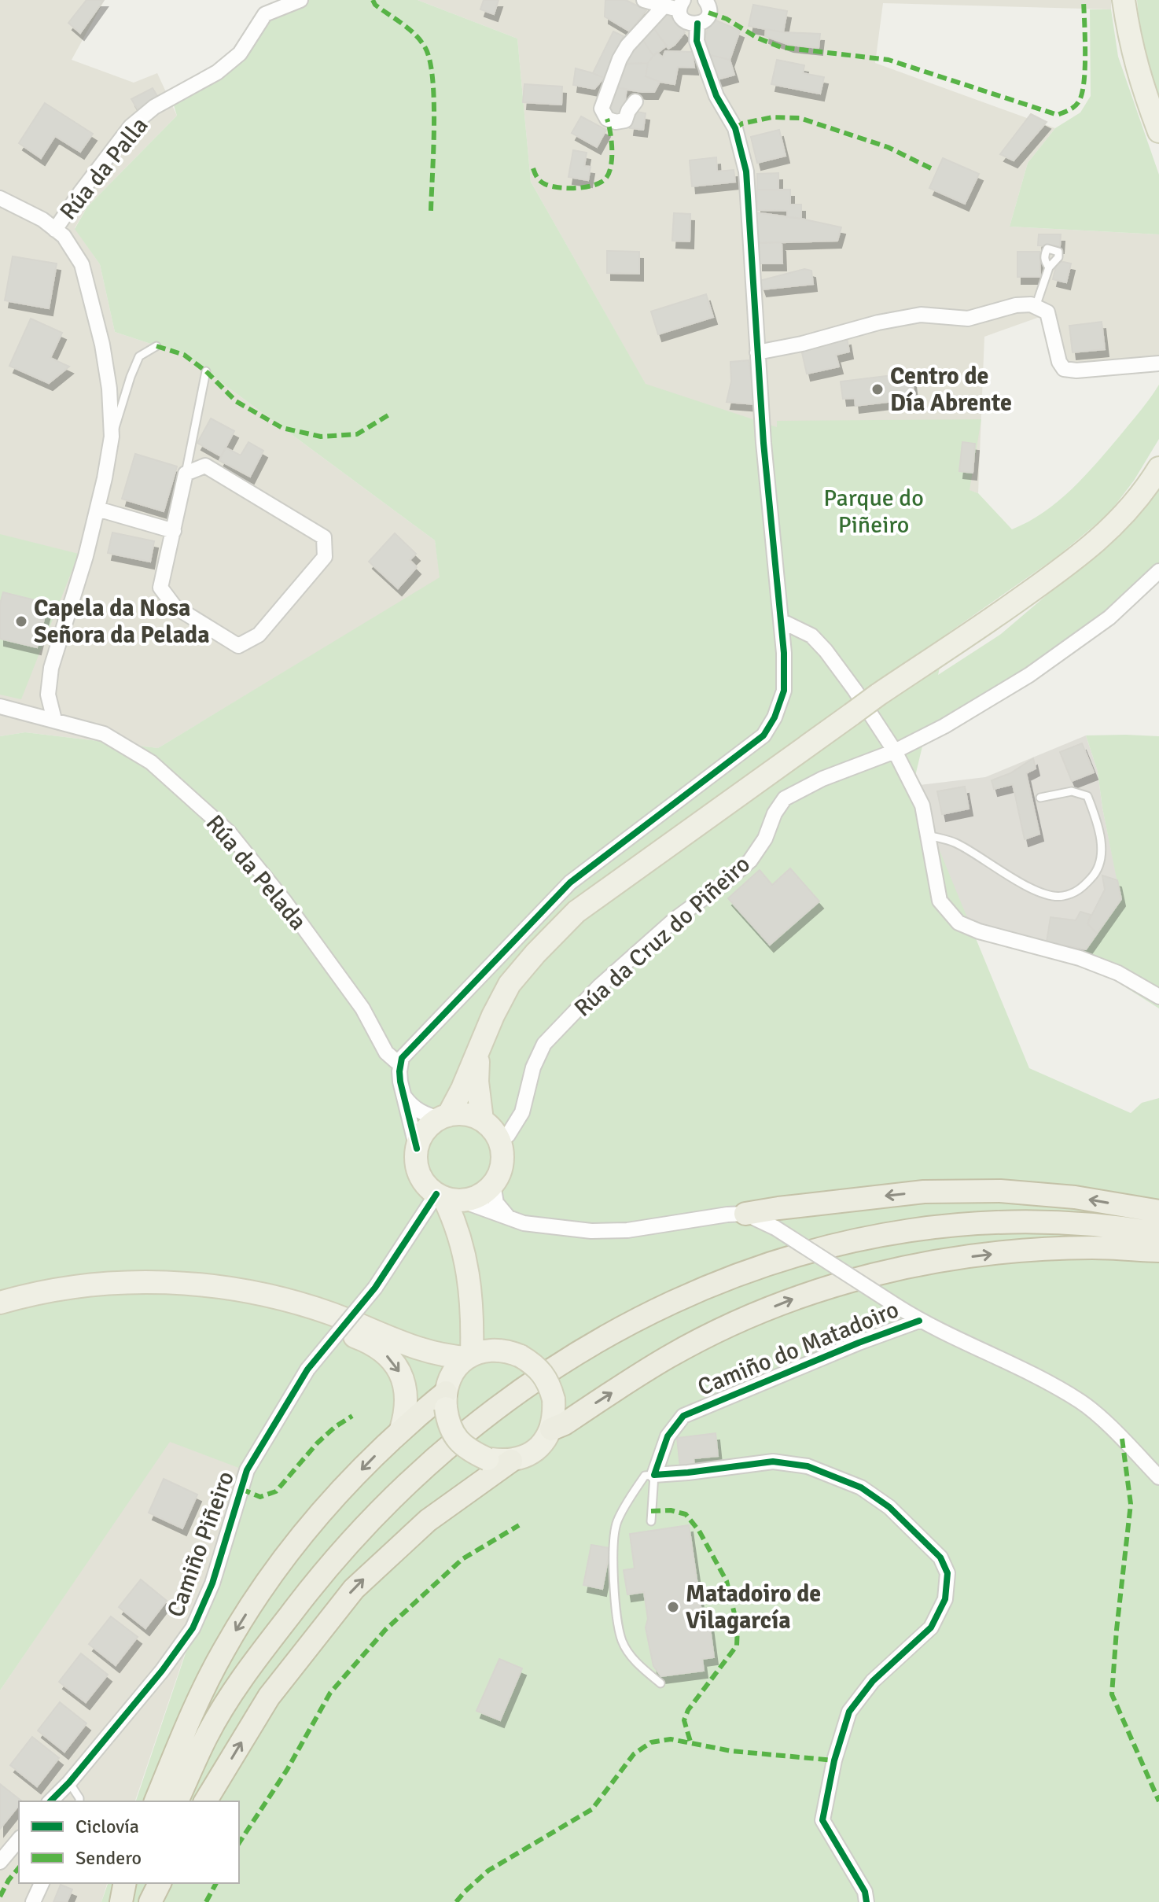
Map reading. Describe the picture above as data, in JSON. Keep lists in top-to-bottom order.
{
  "streets": {
    "street": [
      "Rúa da Palla",
      "Rúa da Pelada",
      "Rúa da Cruz do Piñeiro",
      "Camiño do Matadoiro",
      "Camiño Piñeiro"
    ]
  },
  "crossings": [
    ["Rúa da Cruz do Piñeiro", "Camiño Piñeiro"]
  ],
  "parks": ["Parque do Piñeiro"],
  "places": ["Centro de Día Abrente", "Capela da Nosa Señora da Pelada", "Matadoiro de Vilagarcía"],
  "legend": ["Ciclovía", "Sendero"]
}
